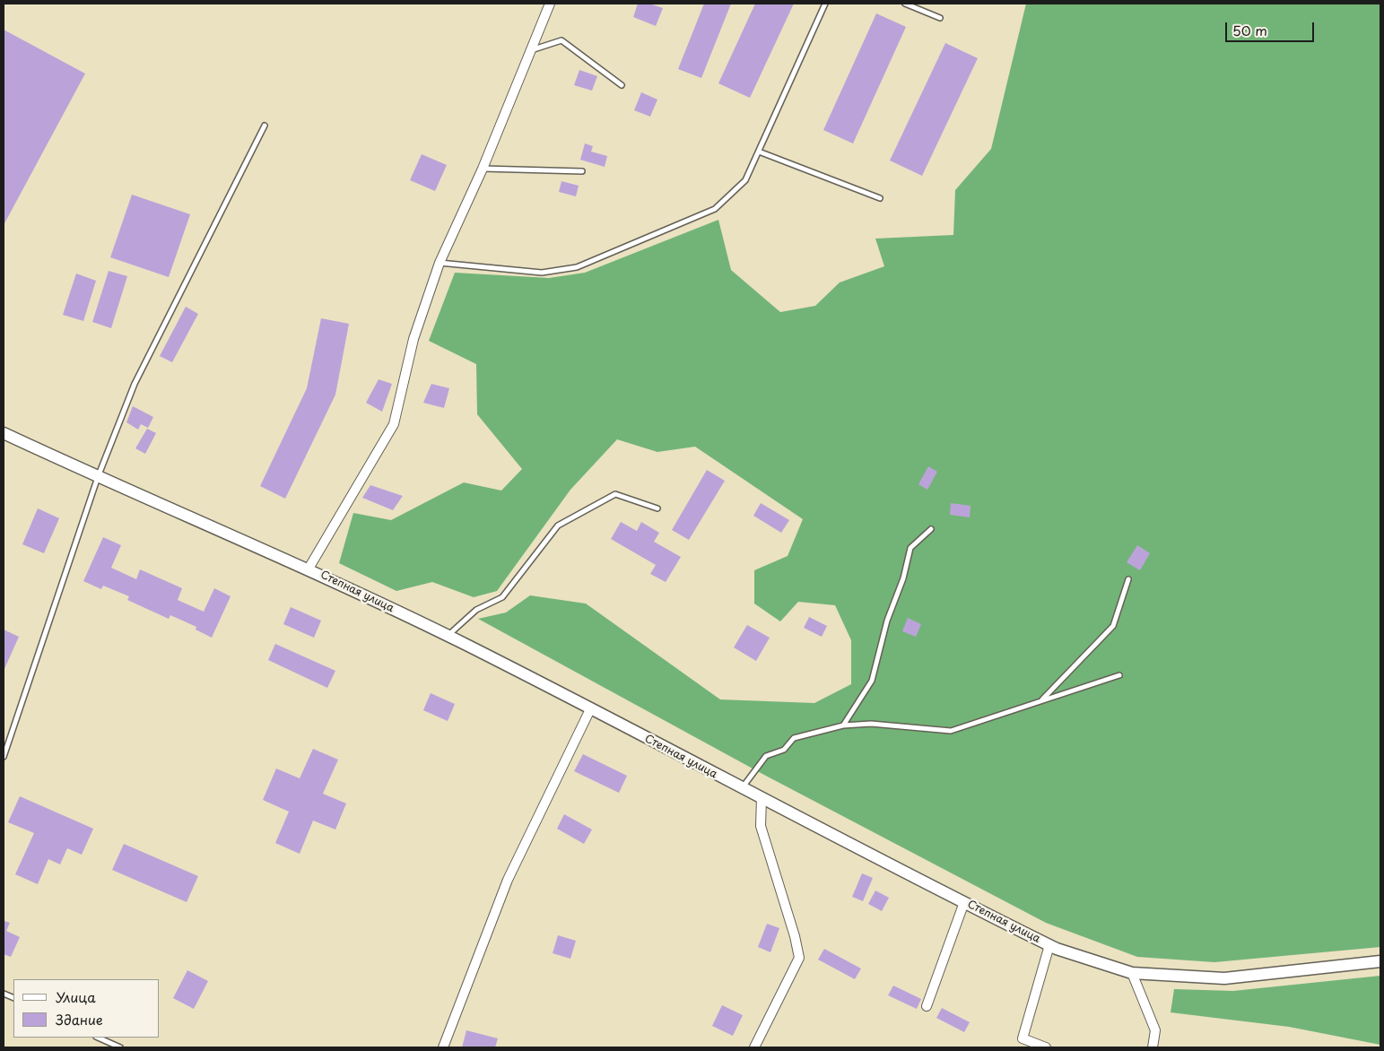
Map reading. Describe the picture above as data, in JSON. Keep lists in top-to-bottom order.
{
  "streets": {
    "street": ["Степная улица"]
  },
  "legend": ["Улица", "Здание"],
  "scale_bar": "50 m"
}
